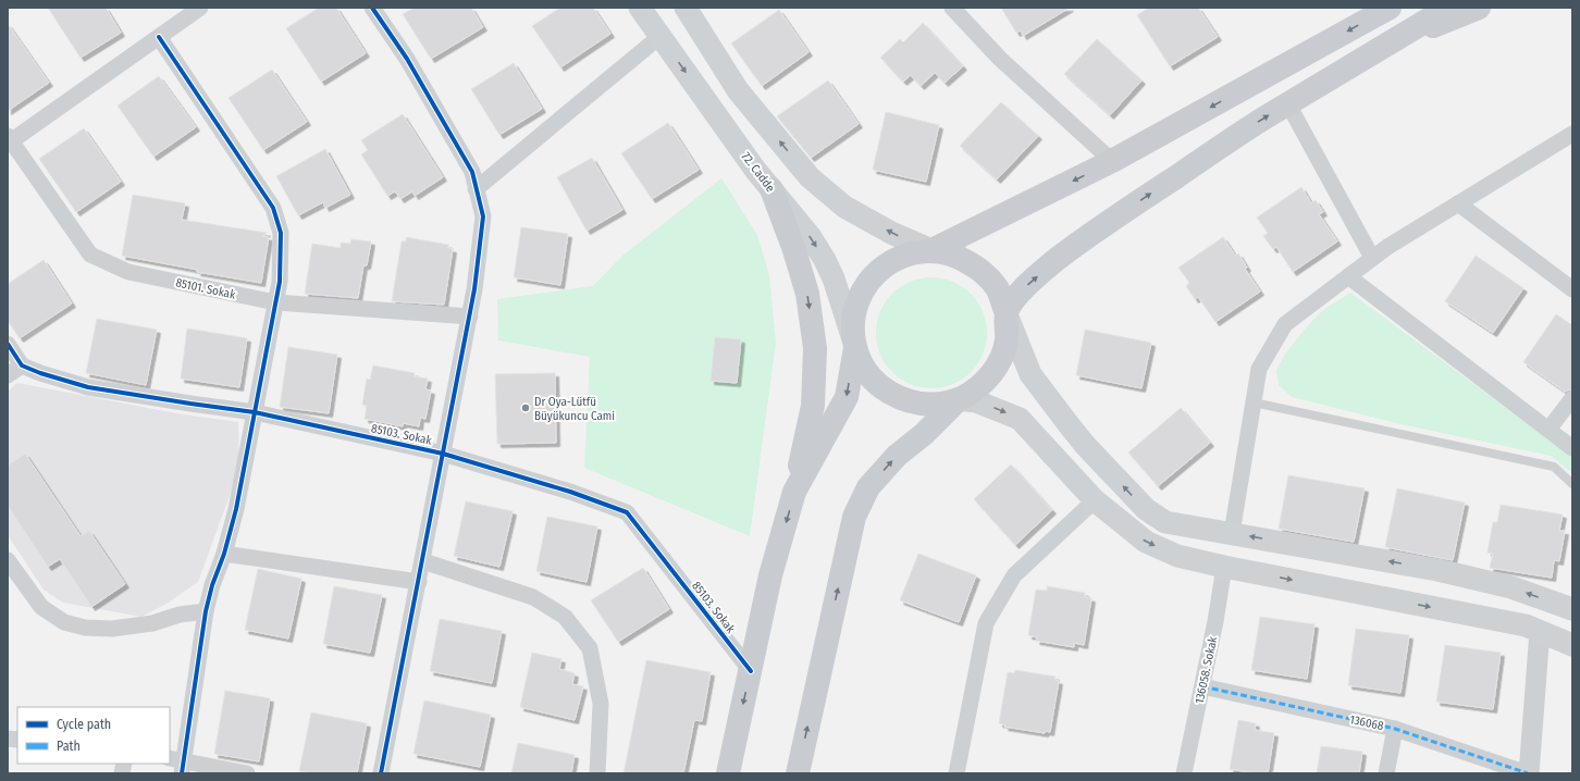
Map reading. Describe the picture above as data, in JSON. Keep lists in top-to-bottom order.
{
  "streets": {
    "main road": ["72. Cadde"],
    "street": [
      "85101. Sokak",
      "85103. Sokak",
      "136058. Sokak",
      "136068"
    ]
  },
  "crossings": [
    ["136058. Sokak", "136068"]
  ],
  "places": ["Dr Oya-Lütfü Büyükuncu Cami"],
  "legend": ["Cycle path", "Path"]
}
